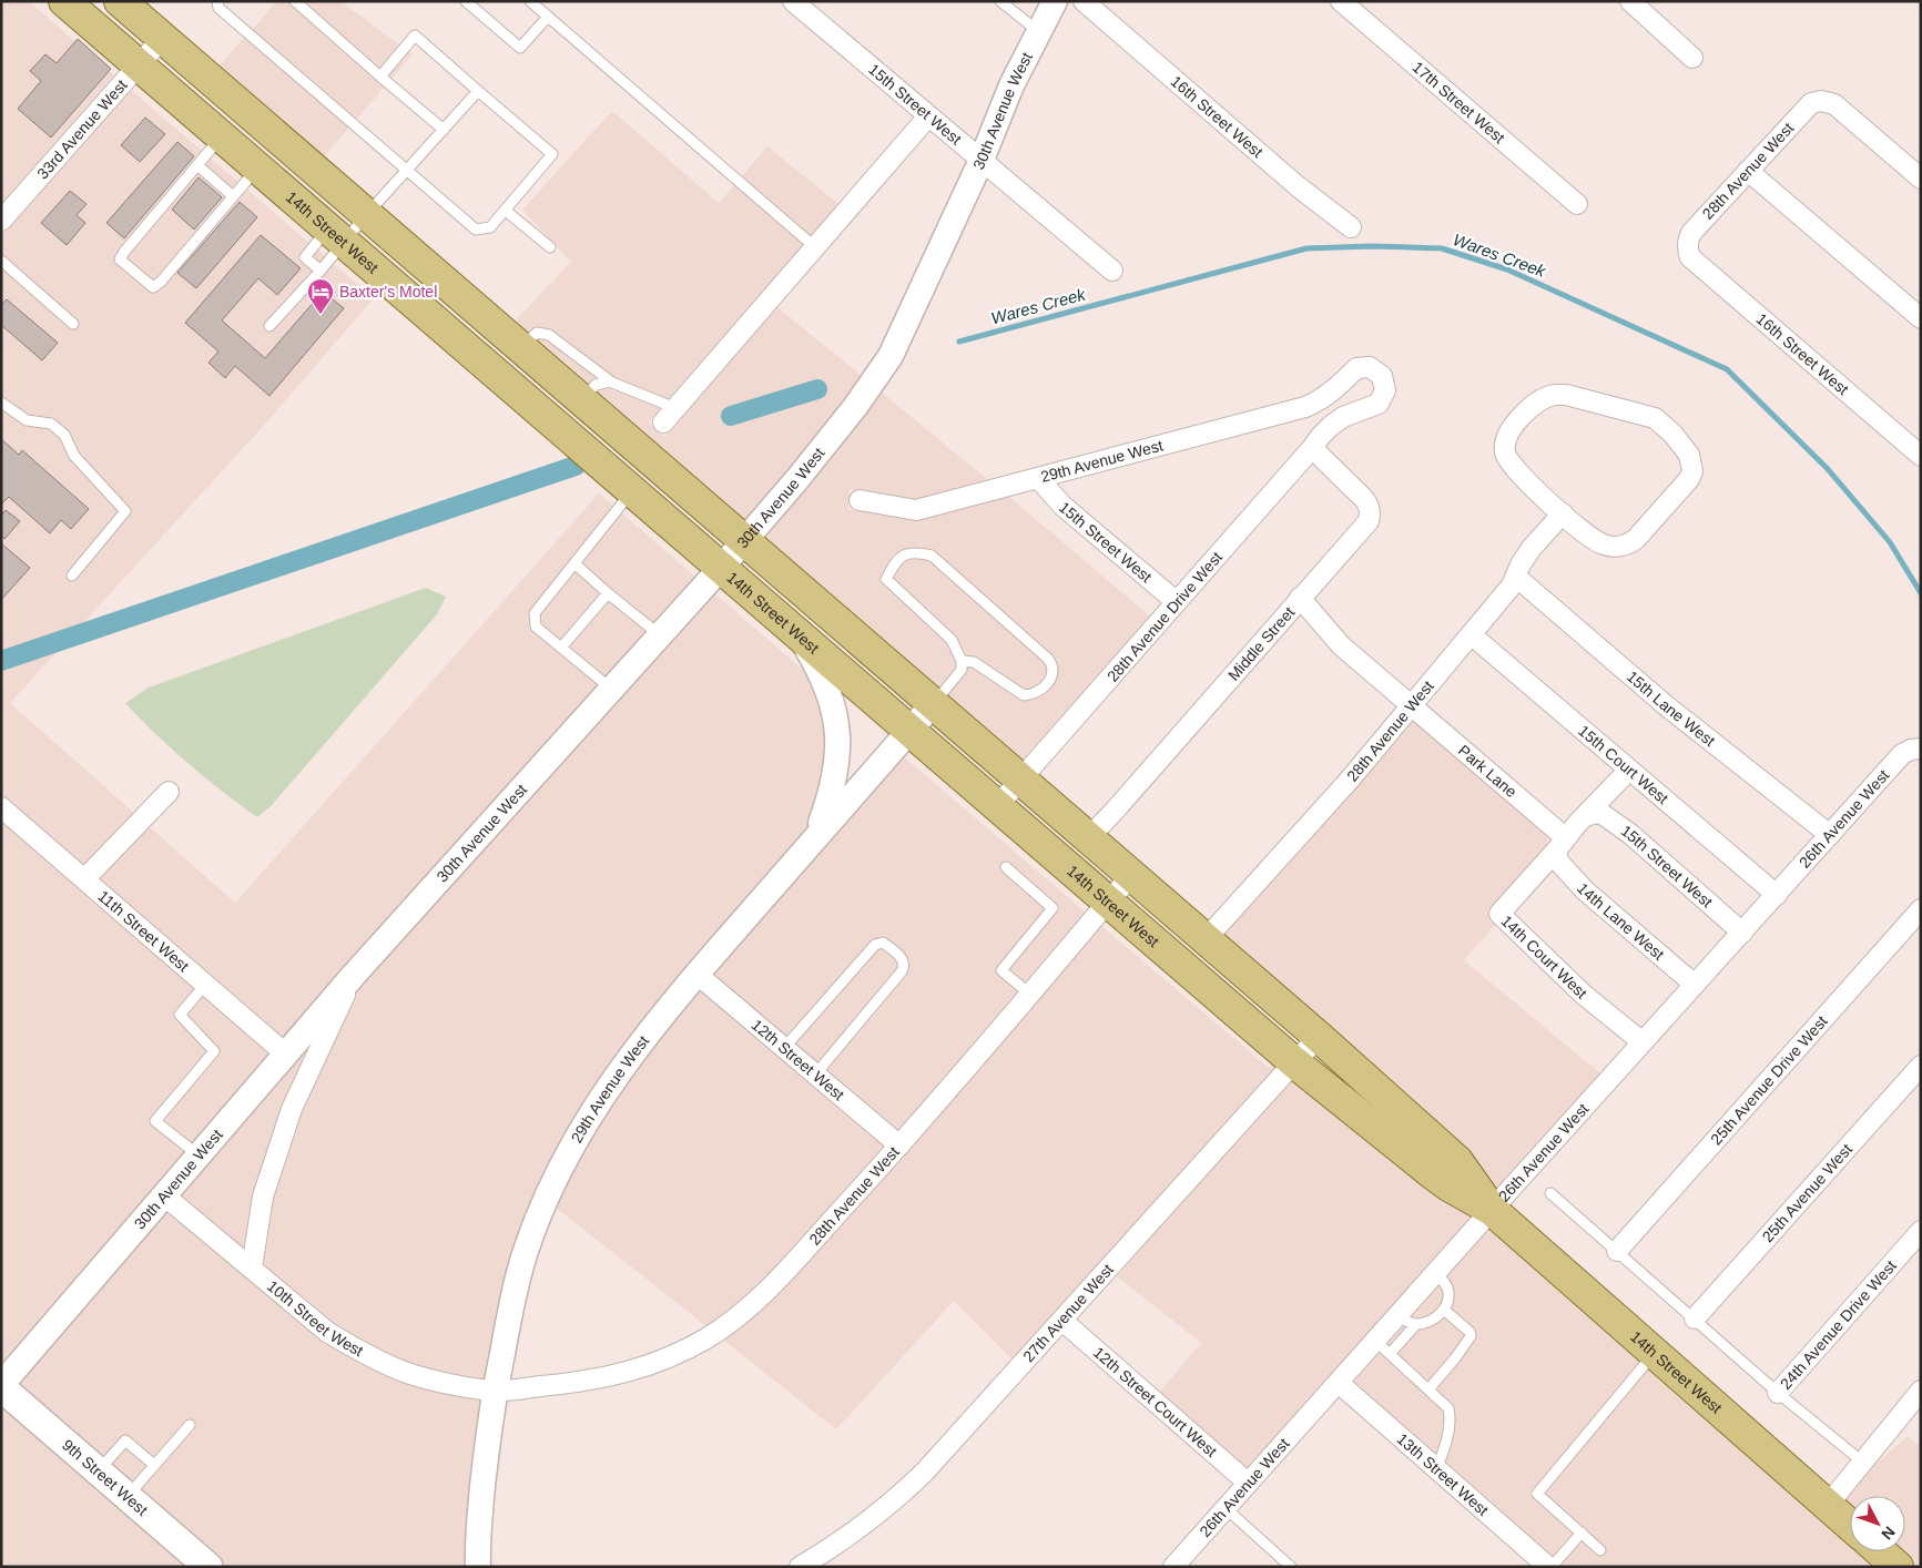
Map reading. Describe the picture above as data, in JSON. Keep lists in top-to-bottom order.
{
  "streets": {
    "main road": ["14th Street West", "9th Street West"],
    "street": [
      "17th Street West",
      "15th Street West",
      "30th Avenue West",
      "16th Street West",
      "33rd Avenue West",
      "28th Avenue West",
      "29th Avenue West",
      "28th Avenue Drive West",
      "Middle Street",
      "15th Lane West",
      "15th Court West",
      "Park Lane",
      "26th Avenue West",
      "14th Lane West",
      "11th Street West",
      "14th Court West",
      "12th Street West",
      "25th Avenue Drive West",
      "25th Avenue West",
      "27th Avenue West",
      "10th Street West",
      "24th Avenue Drive West",
      "12th Street Court West",
      "13th Street West"
    ]
  },
  "crossings": [
    ["15th Street West", "30th Avenue West"],
    ["15th Street West", "29th Avenue West"],
    ["15th Street West", "28th Avenue Drive West"],
    ["15th Street West", "26th Avenue West"],
    ["30th Avenue West", "14th Street West"],
    ["30th Avenue West", "11th Street West"],
    ["30th Avenue West", "10th Street West"],
    ["30th Avenue West", "9th Street West"],
    ["16th Street West", "28th Avenue West"],
    ["33rd Avenue West", "14th Street West"],
    ["28th Avenue West", "14th Street West"],
    ["28th Avenue West", "29th Avenue West"],
    ["28th Avenue West", "15th Lane West"],
    ["28th Avenue West", "15th Court West"],
    ["28th Avenue West", "Park Lane"],
    ["28th Avenue West", "12th Street West"],
    ["28th Avenue West", "10th Street West"],
    ["14th Street West", "29th Avenue West"],
    ["14th Street West", "28th Avenue Drive West"],
    ["14th Street West", "Middle Street"],
    ["14th Street West", "26th Avenue West"],
    ["14th Street West", "27th Avenue West"],
    ["29th Avenue West", "12th Street West"],
    ["29th Avenue West", "10th Street West"],
    ["28th Avenue Drive West", "Middle Street"],
    ["Middle Street", "Park Lane"],
    ["15th Lane West", "26th Avenue West"],
    ["15th Court West", "26th Avenue West"],
    ["Park Lane", "14th Lane West"],
    ["Park Lane", "14th Court West"],
    ["26th Avenue West", "14th Lane West"],
    ["26th Avenue West", "14th Court West"],
    ["26th Avenue West", "12th Street Court West"],
    ["26th Avenue West", "13th Street West"],
    ["14th Lane West", "14th Court West"],
    ["27th Avenue West", "12th Street Court West"]
  ],
  "water": ["Wares Creek"],
  "places": {
    "hotel": ["Baxter's Motel"]
  },
  "north": "bottom right"
}
